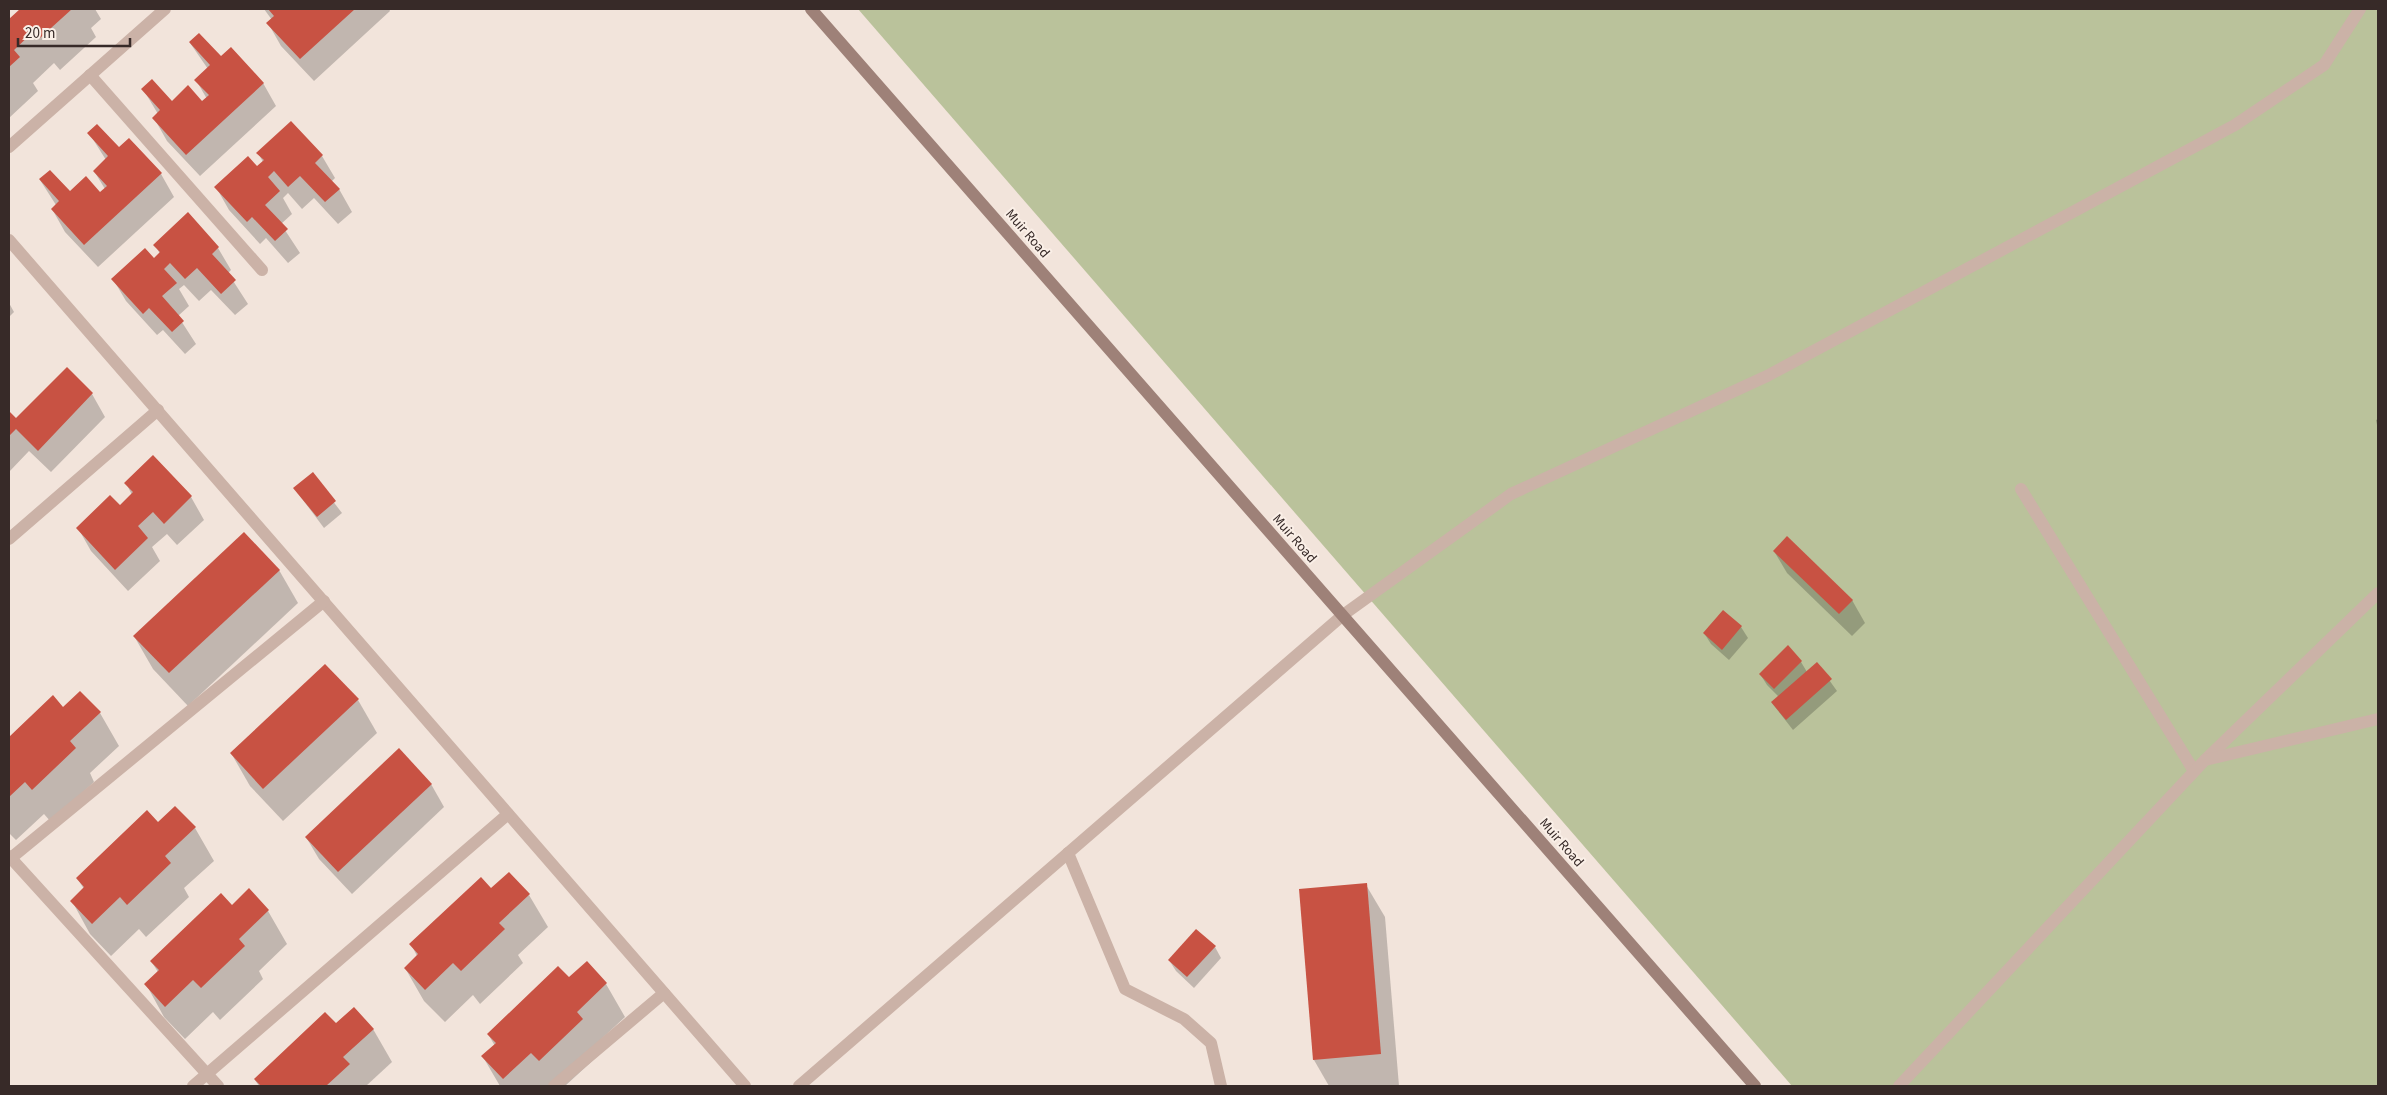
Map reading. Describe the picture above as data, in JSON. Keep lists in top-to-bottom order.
{
  "streets": {
    "main road": ["Muir Road"]
  },
  "scale_bar": "20 m"
}
